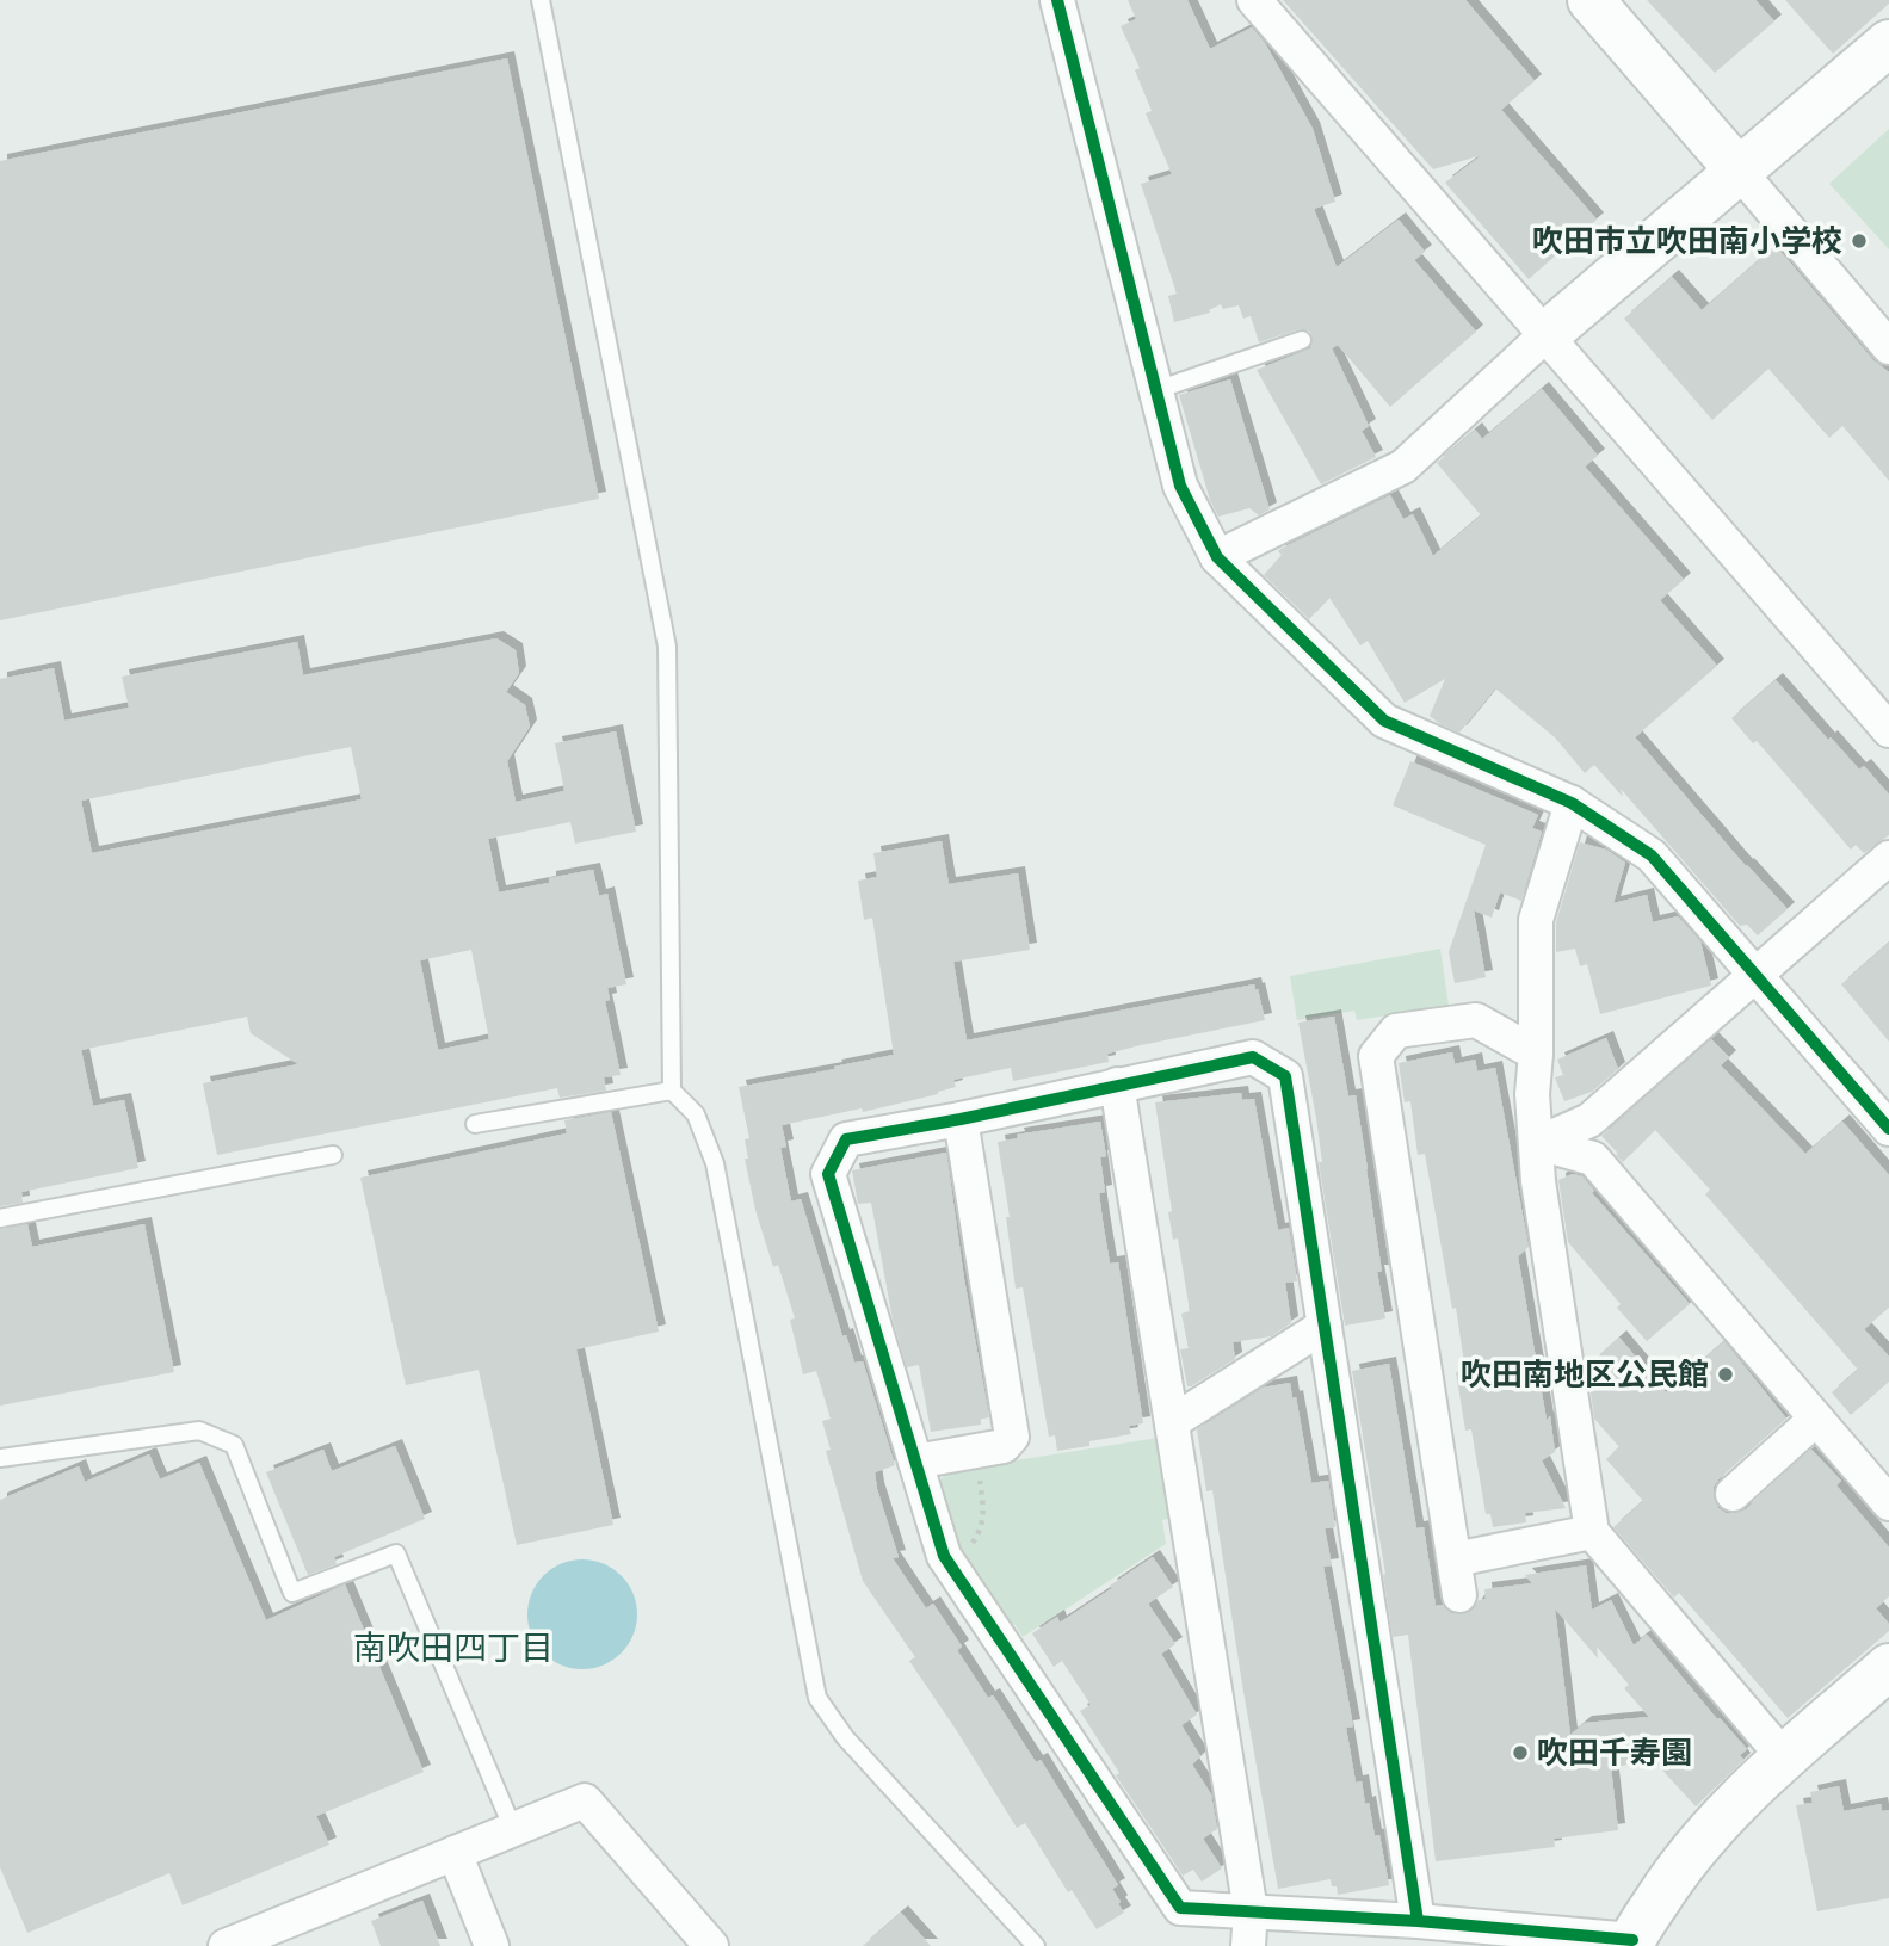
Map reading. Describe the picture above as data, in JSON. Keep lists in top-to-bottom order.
{
  "districts": ["南吹田四丁目"],
  "places": ["吹田市立吹田南小学校", "吹田南地区公民館", "吹田千寿園"]
}
